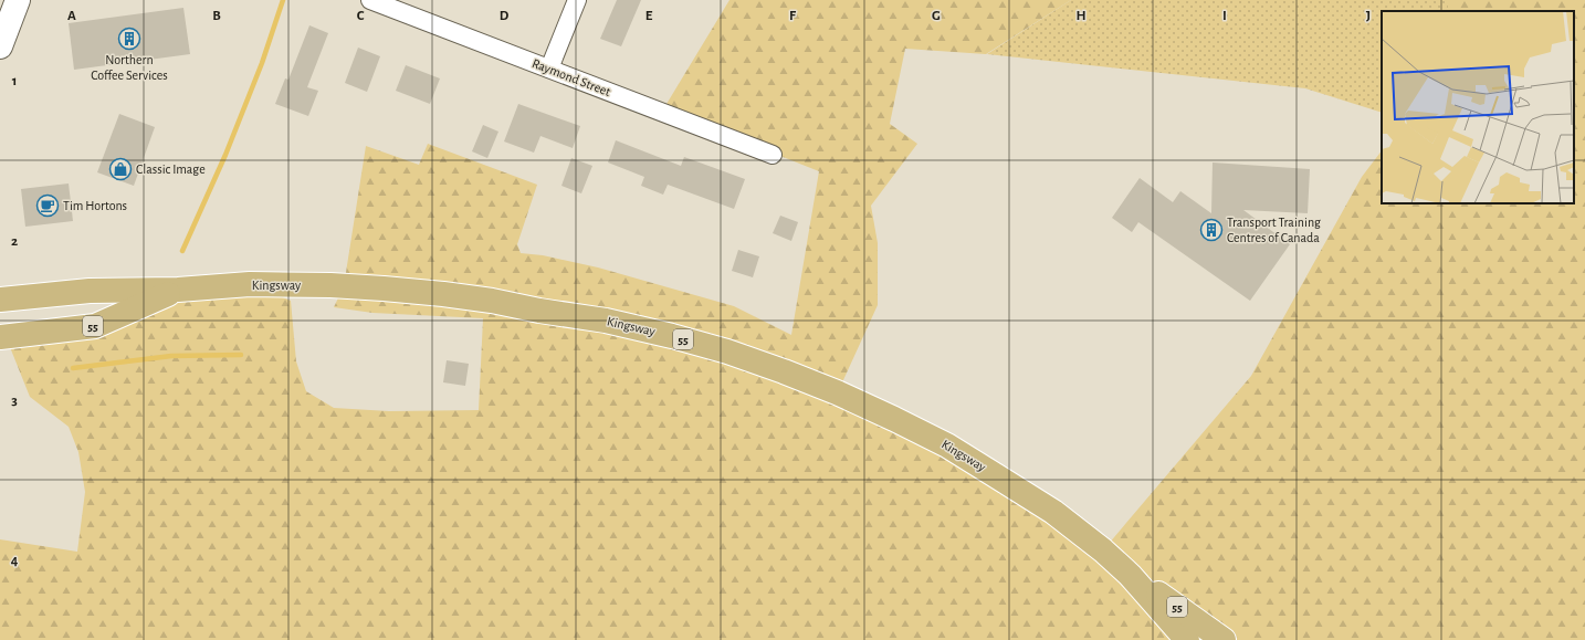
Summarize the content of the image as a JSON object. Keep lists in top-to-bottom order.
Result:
{
  "streets": {
    "main road": ["Kingsway", "55"],
    "street": ["Raymond Street"]
  },
  "places": {
    "building": ["Northern Coffee Services", "Transport Training Centres of Canada"],
    "shop": ["Classic Image"],
    "cafe": ["Tim Hortons"]
  },
  "grid": {
    "columns": [
      "A",
      "B",
      "C",
      "D",
      "E",
      "F",
      "G",
      "H",
      "I",
      "J"
    ],
    "rows": [
      "1",
      "2",
      "3",
      "4"
    ]
  }
}
